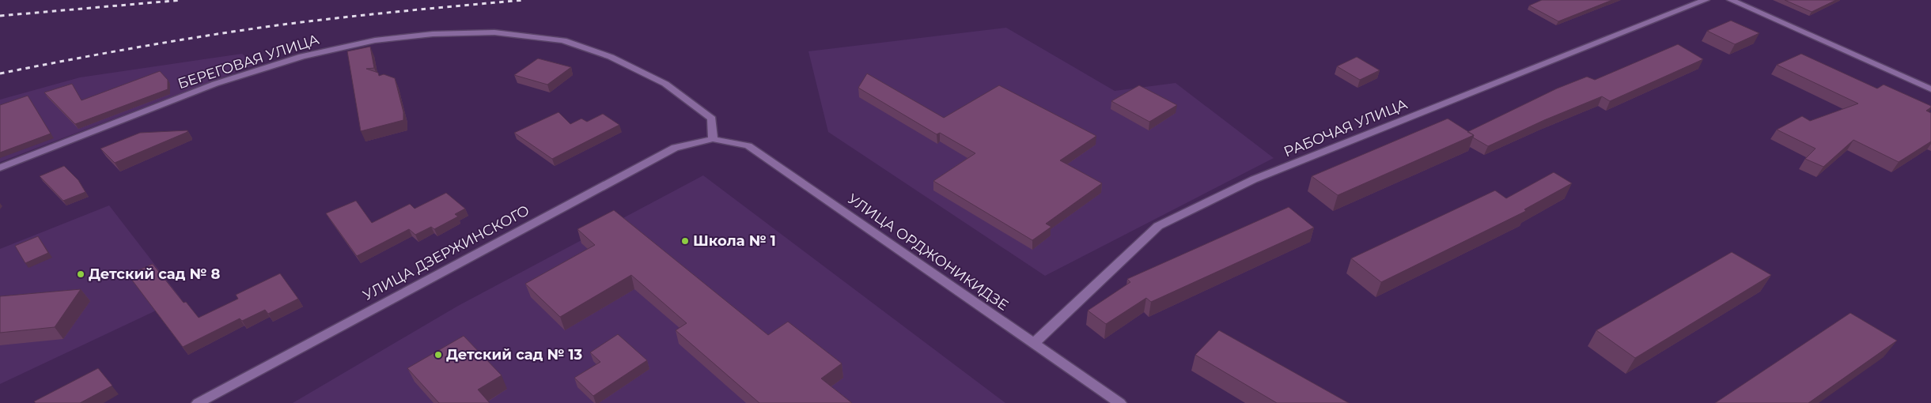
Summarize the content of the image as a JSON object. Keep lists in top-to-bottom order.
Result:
{
  "streets": {
    "street": [
      "БЕРЕГОВАЯ УЛИЦА",
      "РАБОЧАЯ УЛИЦА",
      "УЛИЦА ОРДЖОНИКИДЗЕ",
      "УЛИЦА ДЗЕРЖИНСКОГО"
    ]
  },
  "crossings": [
    ["БЕРЕГОВАЯ УЛИЦА", "УЛИЦА ОРДЖОНИКИДЗЕ"],
    ["БЕРЕГОВАЯ УЛИЦА", "УЛИЦА ДЗЕРЖИНСКОГО"],
    ["РАБОЧАЯ УЛИЦА", "УЛИЦА ОРДЖОНИКИДЗЕ"],
    ["УЛИЦА ОРДЖОНИКИДЗЕ", "УЛИЦА ДЗЕРЖИНСКОГО"]
  ],
  "places": ["Школа № 1", "Детский сад № 8", "Детский сад № 13"]
}
